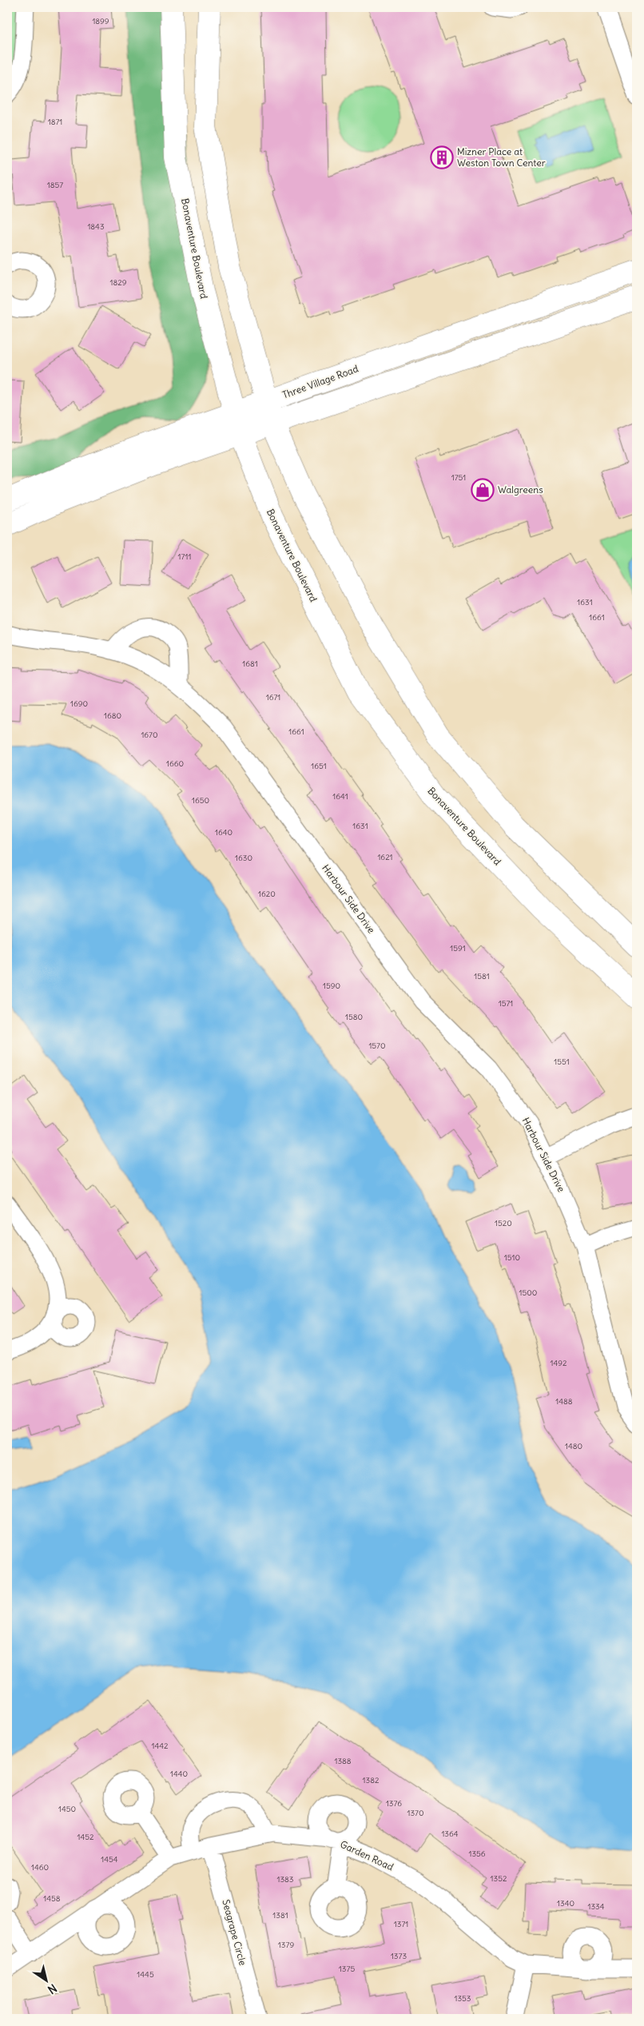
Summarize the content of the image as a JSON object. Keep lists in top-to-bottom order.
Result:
{
  "streets": {
    "main road": ["Bonaventure Boulevard", "Three Village Road"],
    "street": ["Harbour Side Drive", "Garden Road", "Seagrape Circle"]
  },
  "crossings": [
    ["Bonaventure Boulevard", "Three Village Road"],
    ["Garden Road", "Seagrape Circle"]
  ],
  "places": {
    "building": ["Mizner Place at Weston Town Center"],
    "shop": ["Walgreens"]
  },
  "house_numbers": [
    "1899",
    "1871",
    "1857",
    "1843",
    "1829",
    "1751",
    "1711",
    "1631",
    "1661",
    "1681",
    "1671",
    "1690",
    "1680",
    "1661",
    "1670",
    "1660",
    "1651",
    "1641",
    "1650",
    "1631",
    "1640",
    "1621",
    "1630",
    "1620",
    "1591",
    "1581",
    "1590",
    "1571",
    "1580",
    "1570",
    "1551",
    "1520",
    "1510",
    "1500",
    "1492",
    "1488",
    "1480",
    "1442",
    "1388",
    "1440",
    "1382",
    "1376",
    "1450",
    "1370",
    "1364",
    "1452",
    "1356",
    "1454",
    "1460",
    "1352",
    "1383",
    "1458",
    "1340",
    "1334",
    "1381",
    "1371",
    "1379",
    "1373",
    "1375",
    "1445",
    "1353"
  ],
  "north": "bottom right"
}
